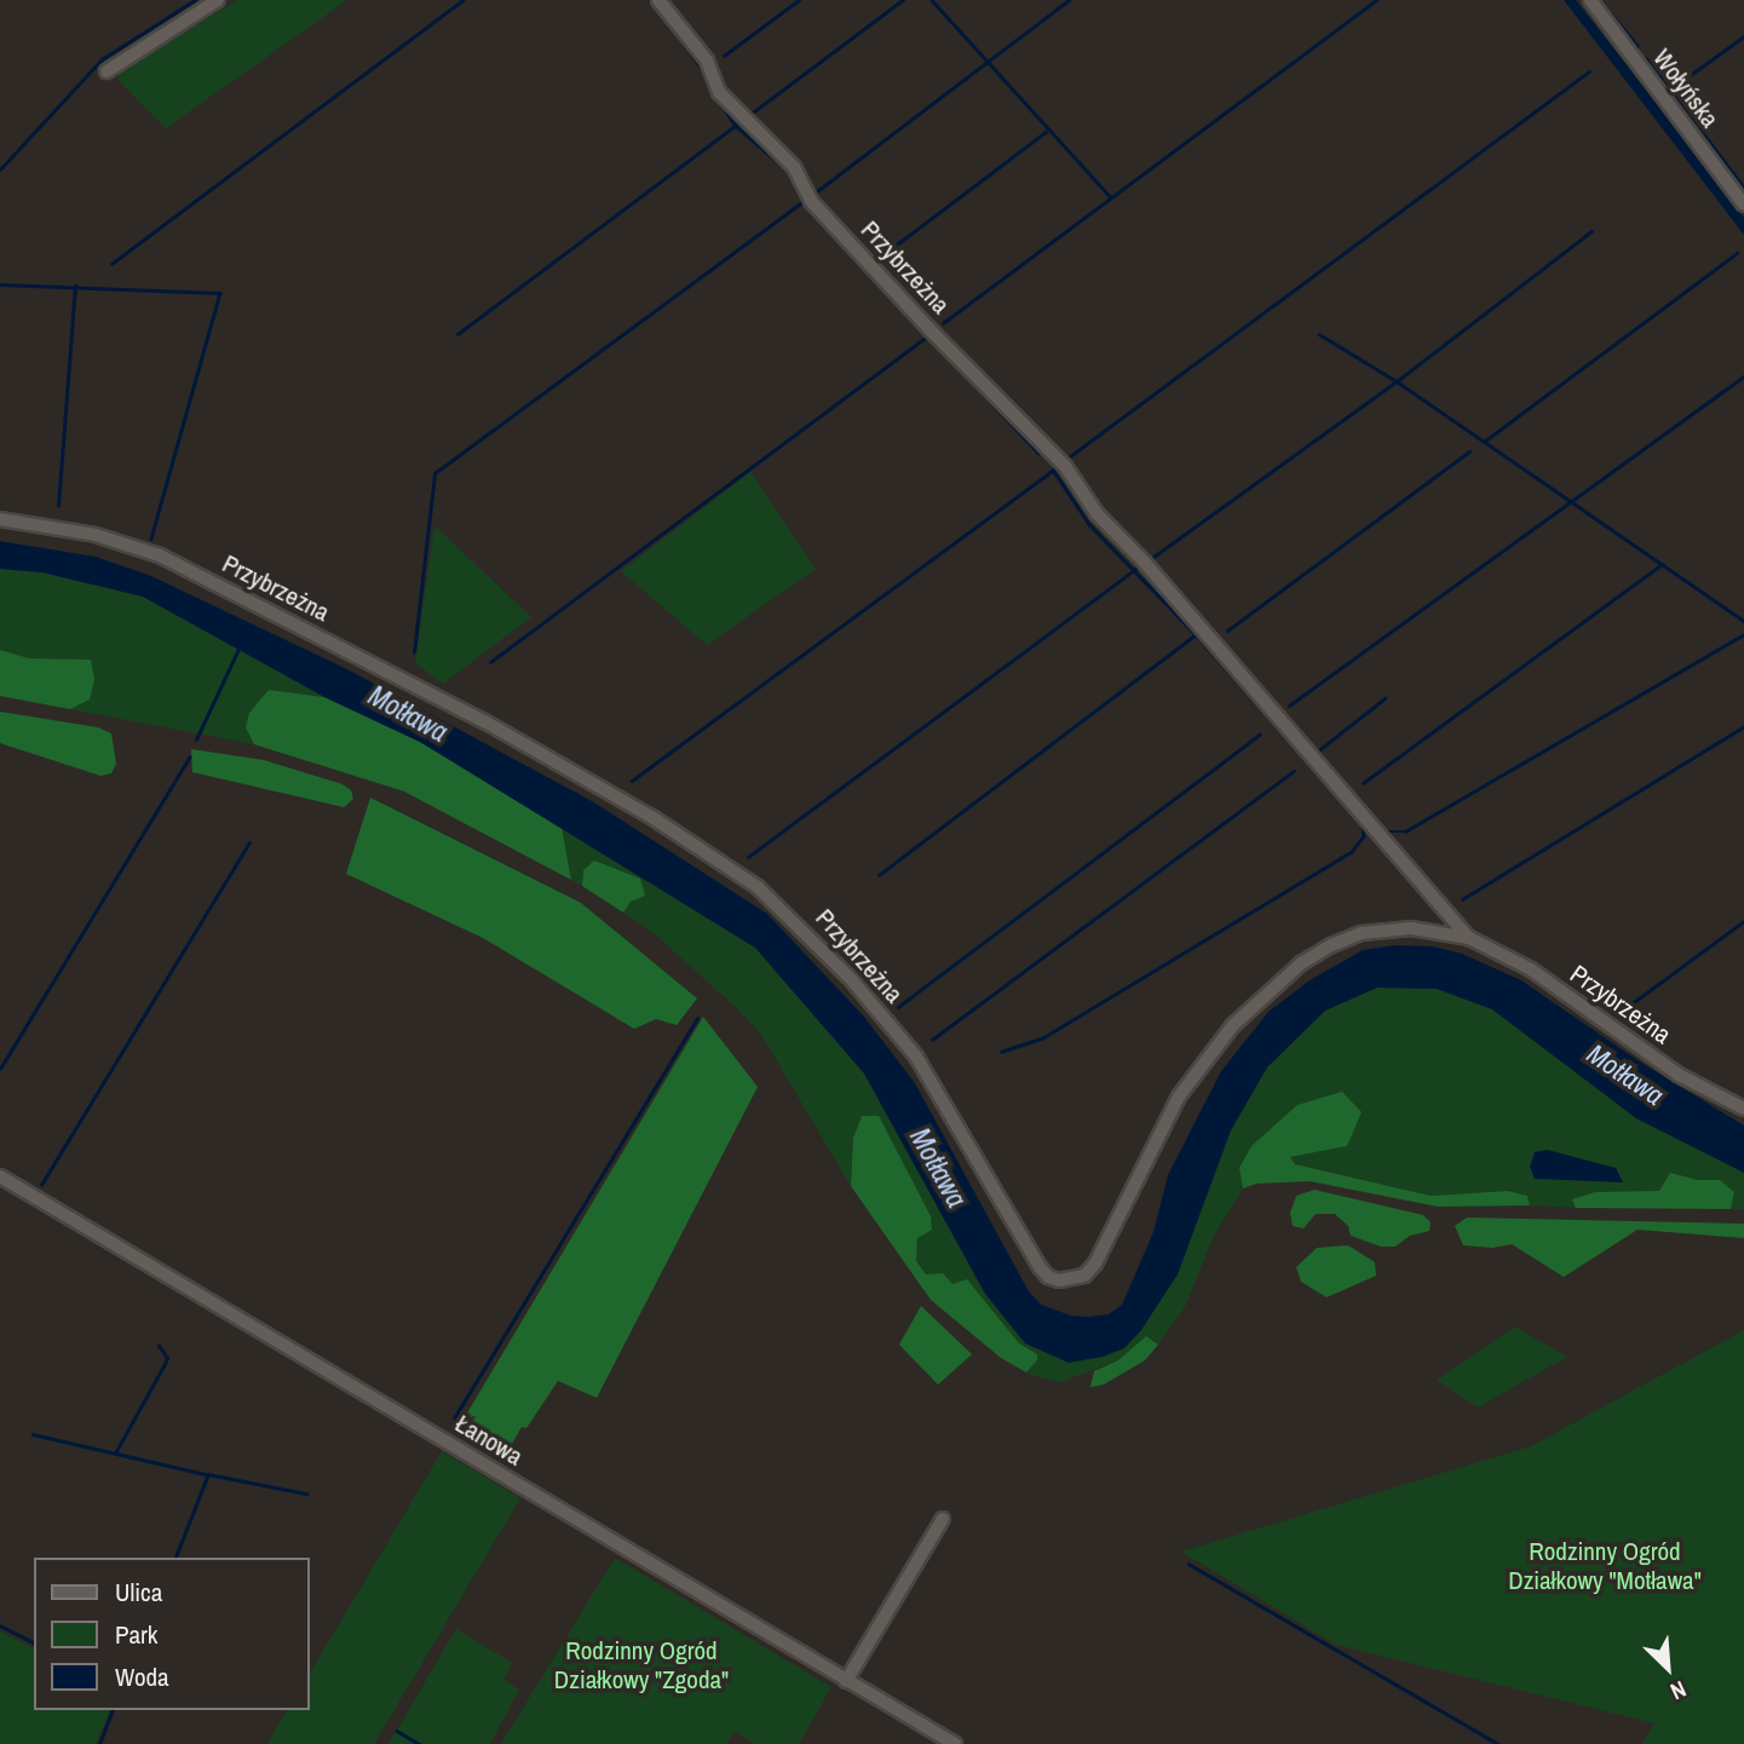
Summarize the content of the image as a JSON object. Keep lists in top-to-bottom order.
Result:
{
  "streets": {
    "street": ["Wołyńska", "Przybrzeżna", "Łanowa"]
  },
  "water": ["Motława"],
  "parks": ["Rodzinny Ogród Działkowy \"Motława\"", "Rodzinny Ogród Działkowy \"Zgoda\""],
  "legend": ["Ulica", "Park", "Woda"],
  "north": "bottom right"
}
